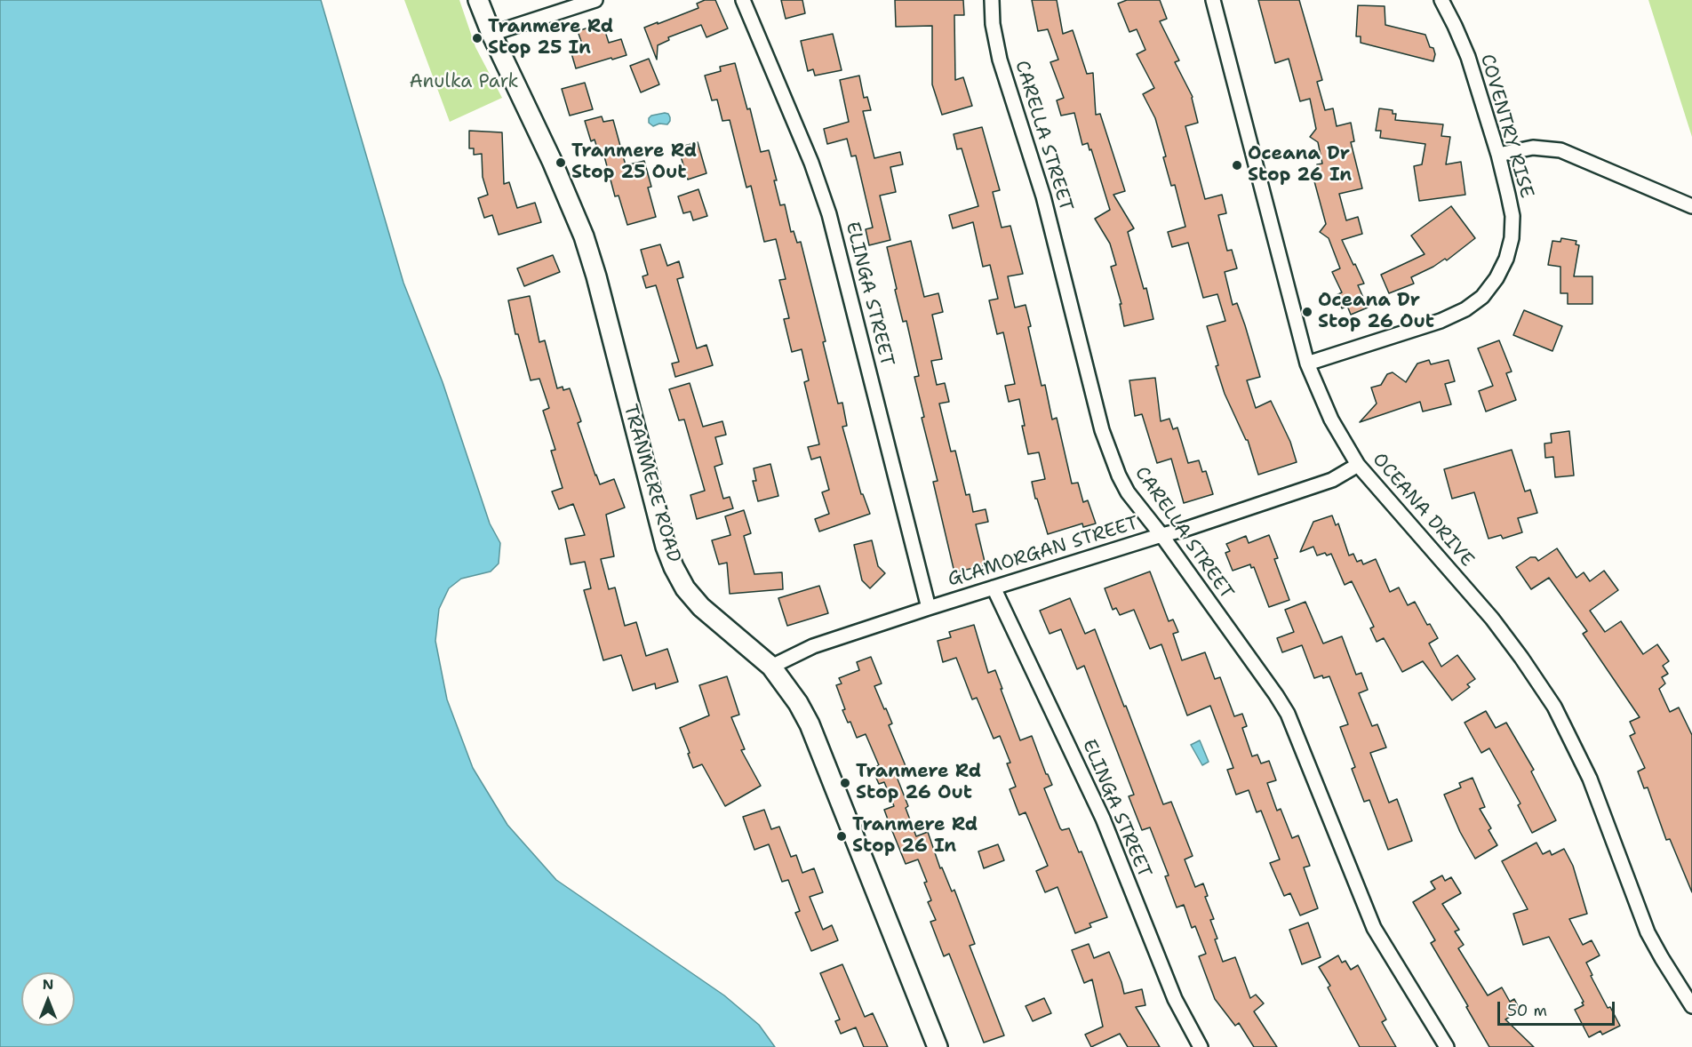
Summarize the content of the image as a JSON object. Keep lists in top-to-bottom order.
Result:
{
  "streets": {
    "street": [
      "COVENTRY RISE",
      "CARELLA STREET",
      "ELINGA STREET",
      "TRANMERE ROAD",
      "OCEANA DRIVE",
      "GLAMORGAN STREET"
    ]
  },
  "crossings": [
    ["COVENTRY RISE", "OCEANA DRIVE"],
    ["CARELLA STREET", "GLAMORGAN STREET"],
    ["ELINGA STREET", "GLAMORGAN STREET"],
    ["TRANMERE ROAD", "GLAMORGAN STREET"],
    ["OCEANA DRIVE", "GLAMORGAN STREET"]
  ],
  "parks": ["Anulka Park"],
  "places": [
    "Tranmere Rd Stop 25 In",
    "Tranmere Rd Stop 25 Out",
    "Oceana Dr Stop 26 In",
    "Oceana Dr Stop 26 Out",
    "Tranmere Rd Stop 26 Out",
    "Tranmere Rd Stop 26 In"
  ],
  "scale_bar": "50 m",
  "north": "top"
}
